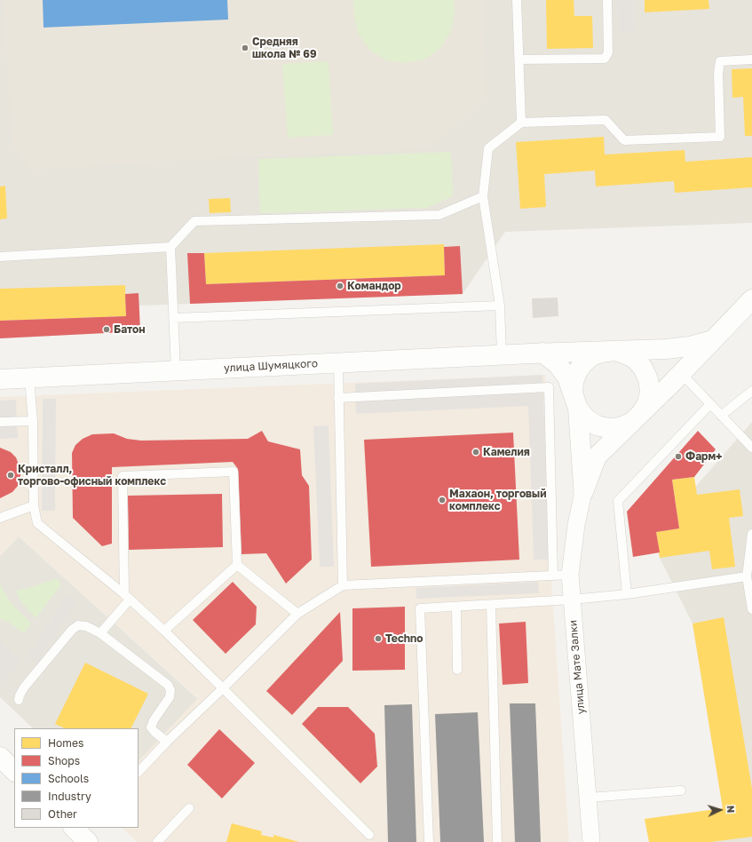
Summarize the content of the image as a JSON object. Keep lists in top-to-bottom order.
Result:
{
  "streets": {
    "street": ["улица Шумяцкого", "улица Мате Залки"]
  },
  "places": [
    "Средняя школа № 69",
    "Командор",
    "Батон",
    "Камелия",
    "Фарм+",
    "Кристалл, торгово-офисный комплекс",
    "Махаон, торговый комплекс",
    "Techno"
  ],
  "legend": [
    "Homes",
    "Shops",
    "Schools",
    "Industry",
    "Other"
  ],
  "north": "right"
}
